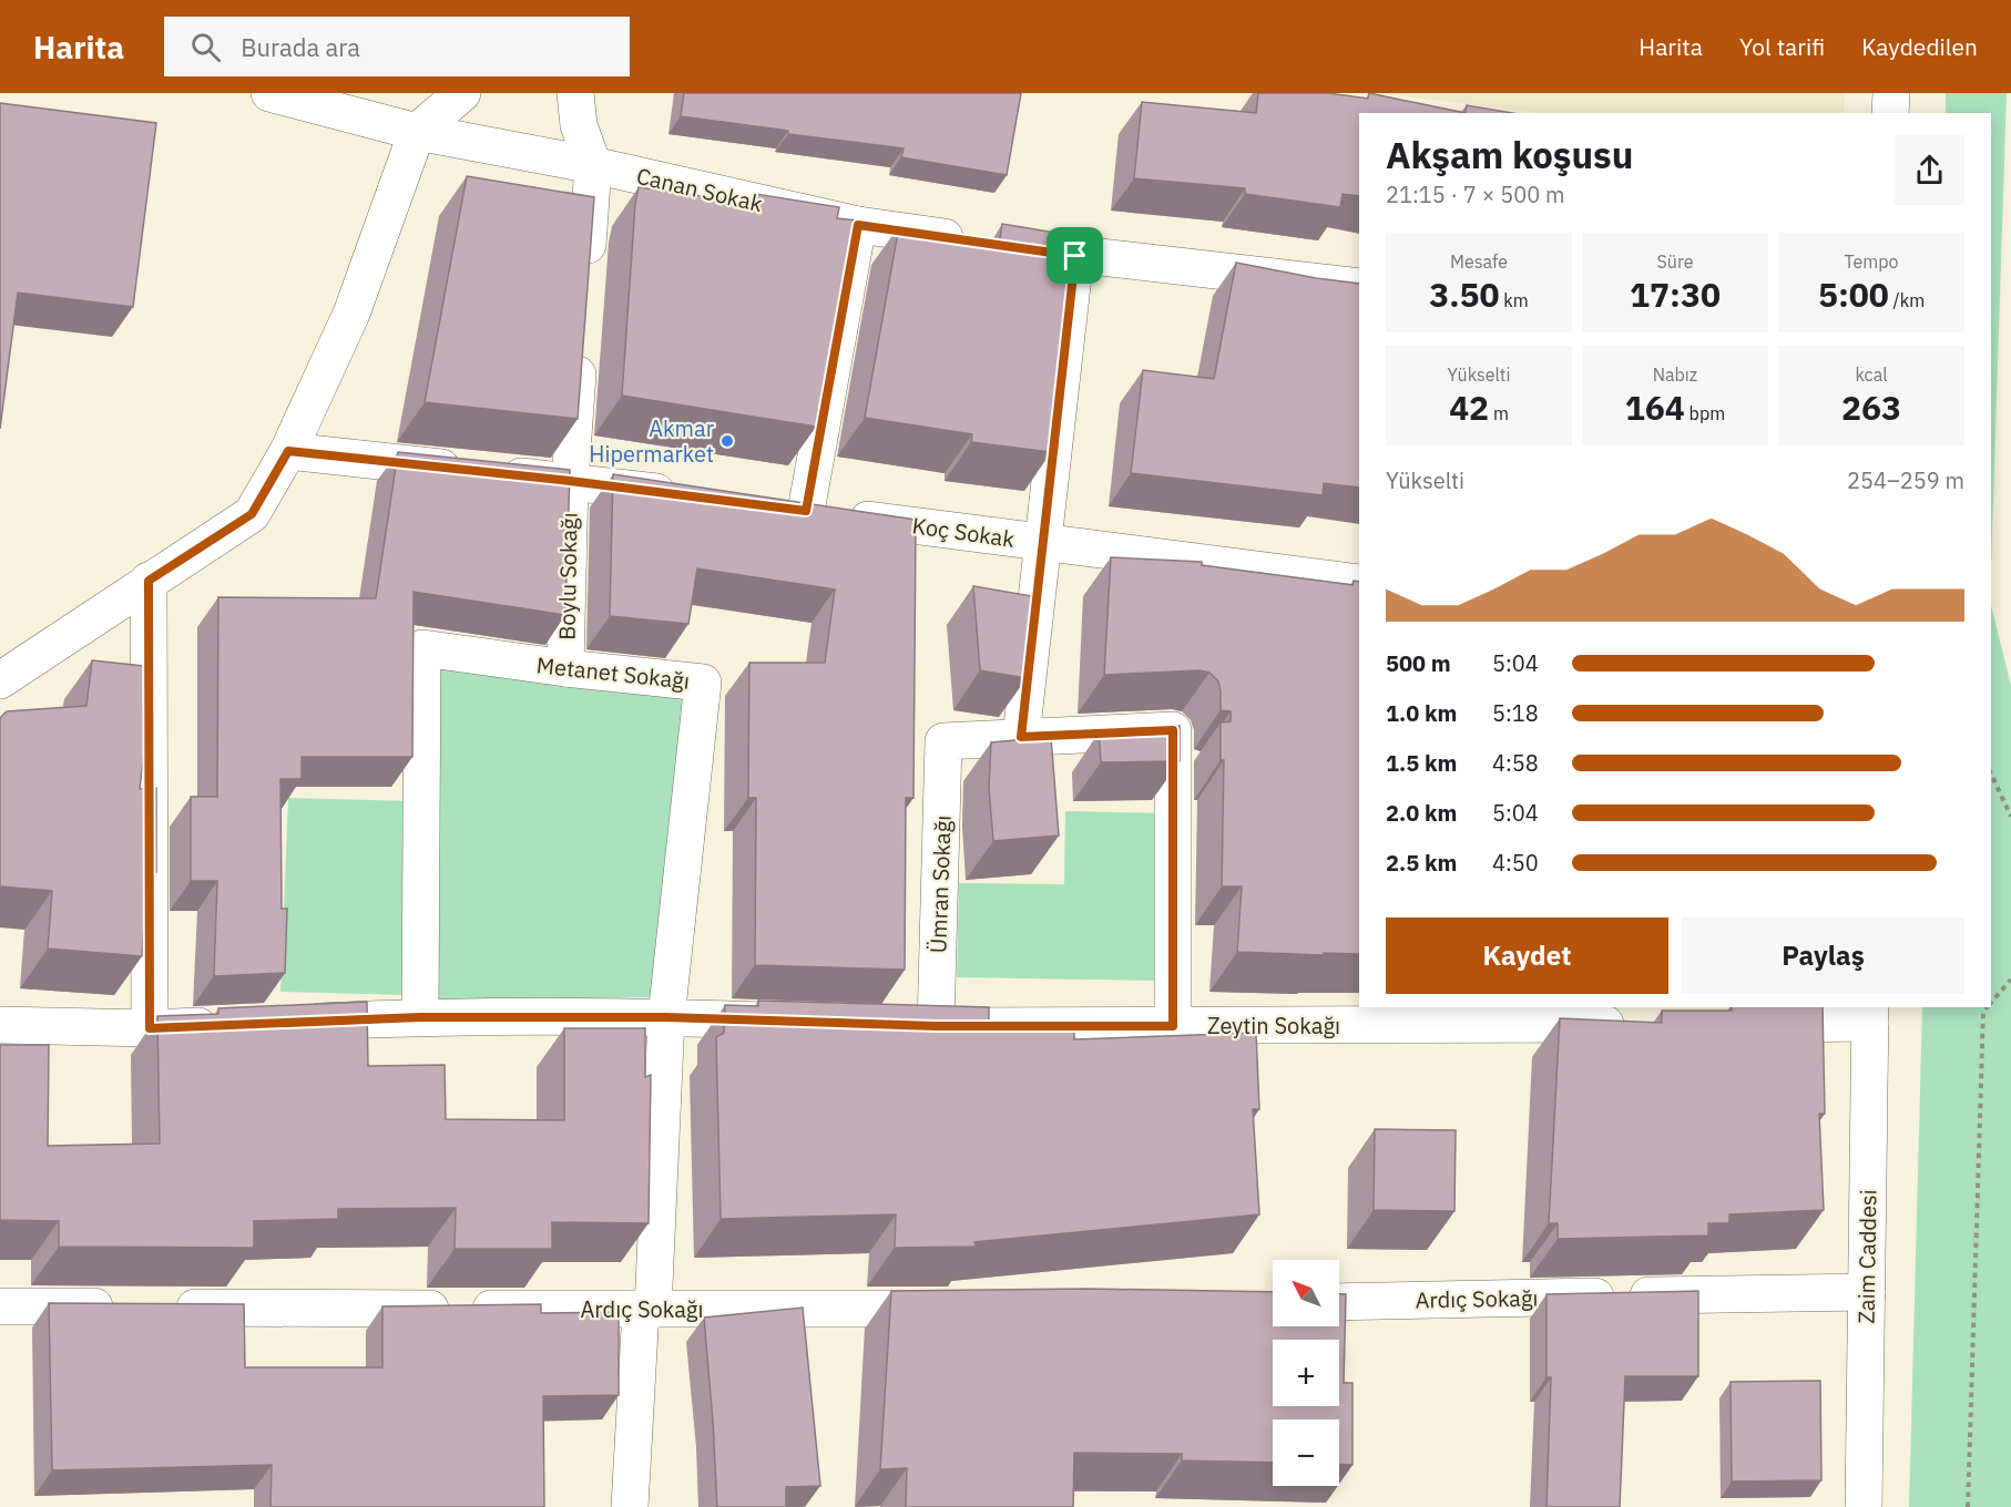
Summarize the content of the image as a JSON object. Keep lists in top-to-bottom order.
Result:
{
  "streets": {
    "street": [
      "Canan Sokak",
      "Koç Sokak",
      "Boylu Sokağı",
      "Metanet Sokağı",
      "Ümran Sokağı",
      "Zeytin Sokağı",
      "Zaim Caddesi",
      "Ardıç Sokağı"
    ]
  },
  "crossings": [
    ["Canan Sokak", "Koç Sokak"],
    ["Boylu Sokağı", "Metanet Sokağı"],
    ["Metanet Sokağı", "Ardıç Sokağı"],
    ["Ümran Sokağı", "Zeytin Sokağı"],
    ["Zaim Caddesi", "Ardıç Sokağı"]
  ],
  "places": ["Akmar Hipermarket"],
  "north": "top left",
  "page": {
    "header": "Harita",
    "search": "Burada ara",
    "nav": ["Harita", "Yol tarifi", "Kaydedilen"],
    "heading": ["Akşam koşusu", "21:15 · 7 × 500 m"],
    "stats": [
      ["Mesafe", "3.50 km"],
      ["Süre", "17:30"],
      ["Tempo", "5:00 /km"],
      ["Yükselti", "42 m"],
      ["Nabız", "164 bpm"],
      ["kcal", "263"]
    ],
    "chart": ["Yükselti", "254–259 m"],
    "list": [
      {
        "name": "500 m",
        "note": "5:04"
      },
      {
        "name": "1.0 km",
        "note": "5:18"
      },
      {
        "name": "1.5 km",
        "note": "4:58"
      },
      {
        "name": "2.0 km",
        "note": "5:04"
      },
      {
        "name": "2.5 km",
        "note": "4:50"
      }
    ],
    "buttons": ["Kaydet", "Paylaş"],
    "map_buttons": ["+", "−"]
  }
}
